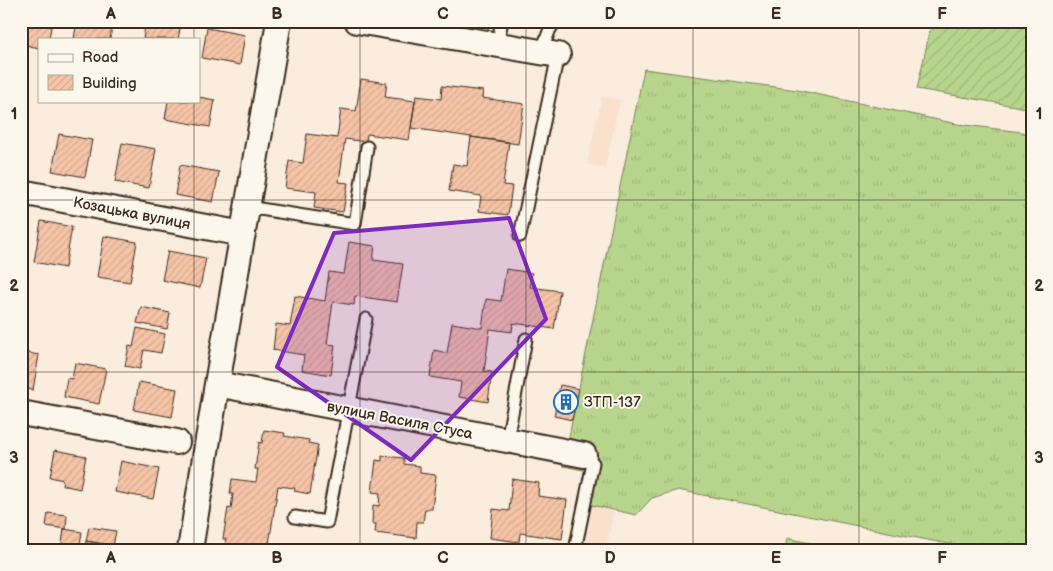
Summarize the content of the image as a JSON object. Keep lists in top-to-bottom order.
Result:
{
  "streets": {
    "street": ["Козацька вулиця", "вулиця Василя Стуса"]
  },
  "places": {
    "building": ["ЗТП-137"]
  },
  "legend": ["Road", "Building"],
  "grid": {
    "columns": [
      "A",
      "B",
      "C",
      "D",
      "E",
      "F"
    ],
    "rows": ["1", "2", "3"]
  }
}
